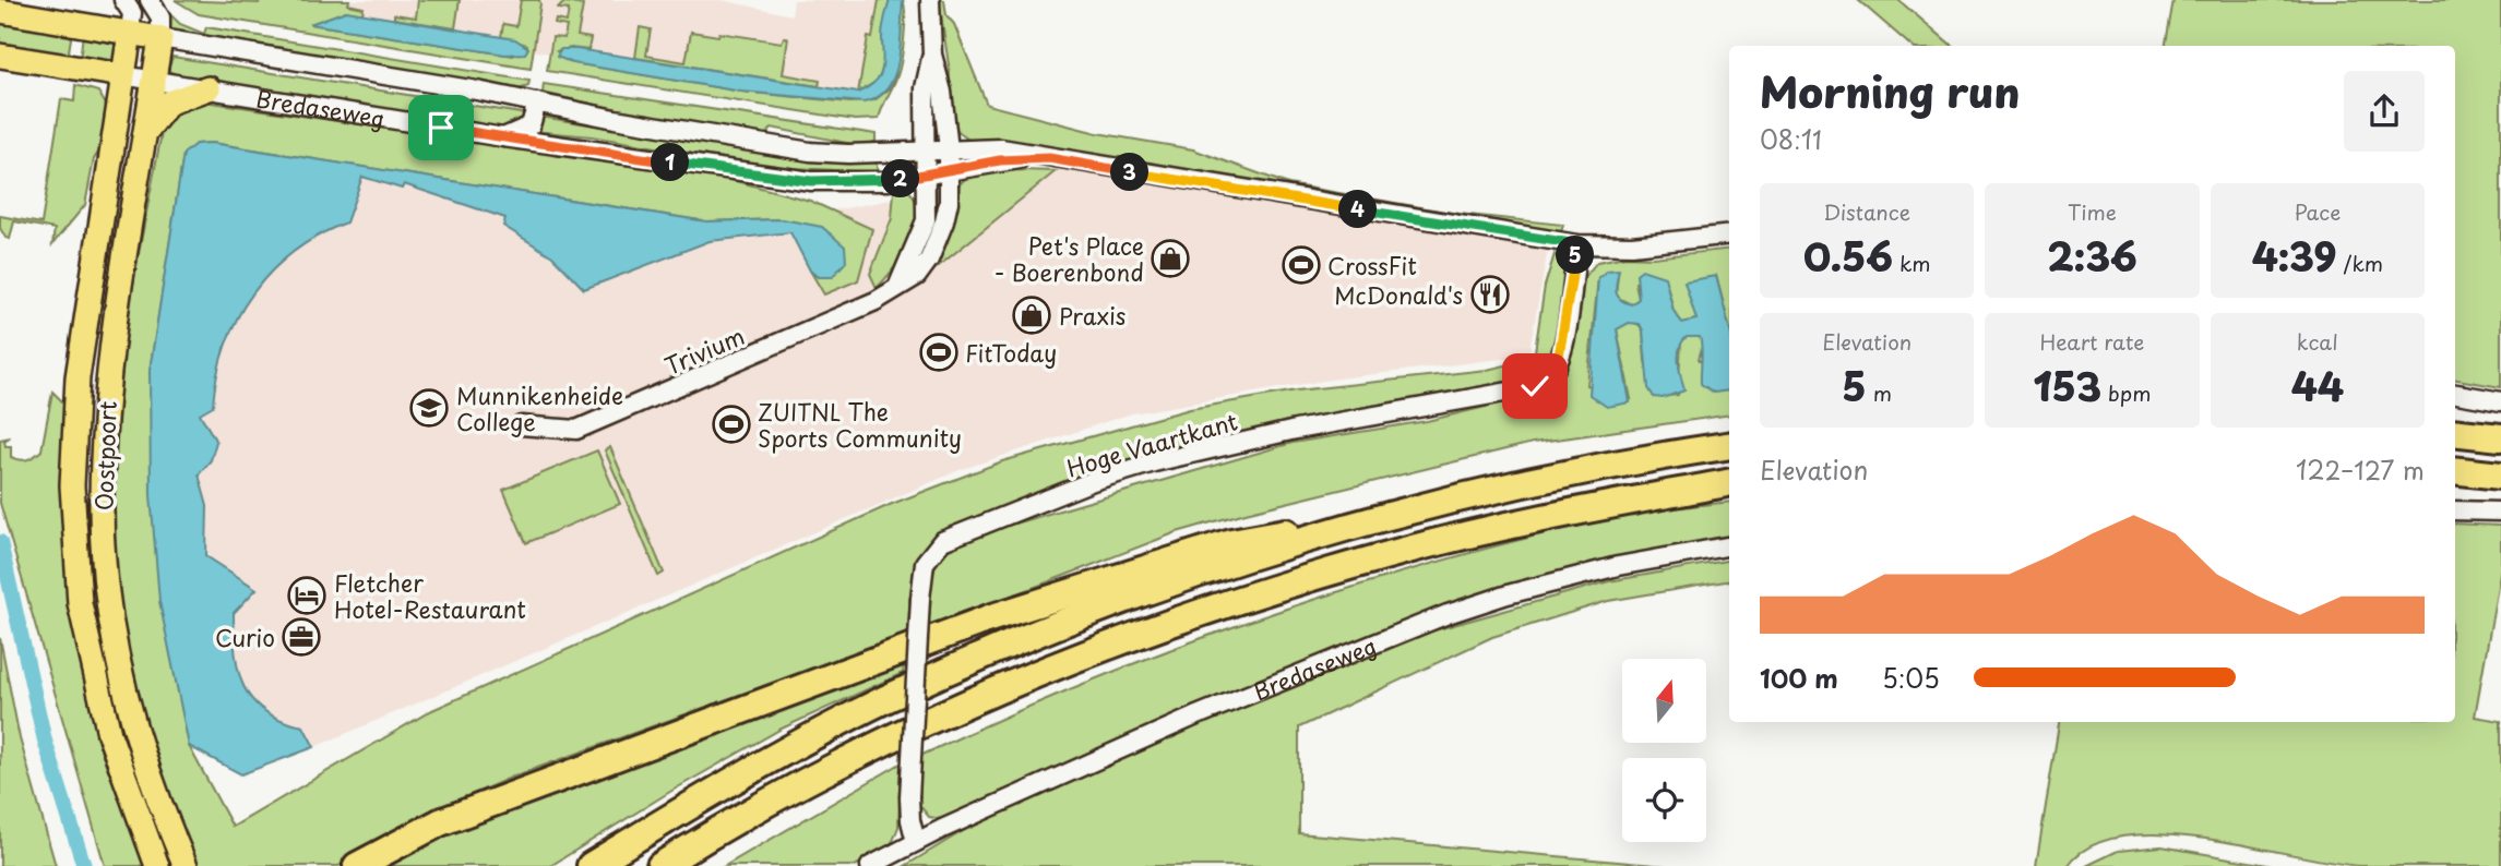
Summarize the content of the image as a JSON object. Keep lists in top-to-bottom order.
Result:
{
  "streets": {
    "main road": ["Bredaseweg", "Oostpoort"],
    "street": ["Trivium", "Hoge Vaartkant"]
  },
  "crossings": [
    ["Bredaseweg", "Trivium"],
    ["Bredaseweg", "Hoge Vaartkant"],
    ["Bredaseweg", "Oostpoort"]
  ],
  "places": {
    "shop": ["Pet's Place - Boerenbond", "Praxis"],
    "sports": ["CrossFit", "FitToday", "ZUITNL The Sports Community"],
    "restaurant": ["McDonald's"],
    "school or university": ["Munnikenheide College"],
    "hotel": ["Fletcher Hotel-Restaurant"],
    "office": ["Curio"]
  },
  "north": "top",
  "page": {
    "heading": ["Morning run", "08:11"],
    "pins": [
      "1",
      "3",
      "2",
      "4",
      "5"
    ],
    "stats": [
      ["Distance", "0.56 km"],
      ["Time", "2:36"],
      ["Pace", "4:39 /km"],
      ["Elevation", "5 m"],
      ["Heart rate", "153 bpm"],
      ["kcal", "44"]
    ],
    "chart": ["Elevation", "122–127 m"],
    "list": [
      {
        "name": "100 m",
        "note": "5:05"
      }
    ]
  }
}
